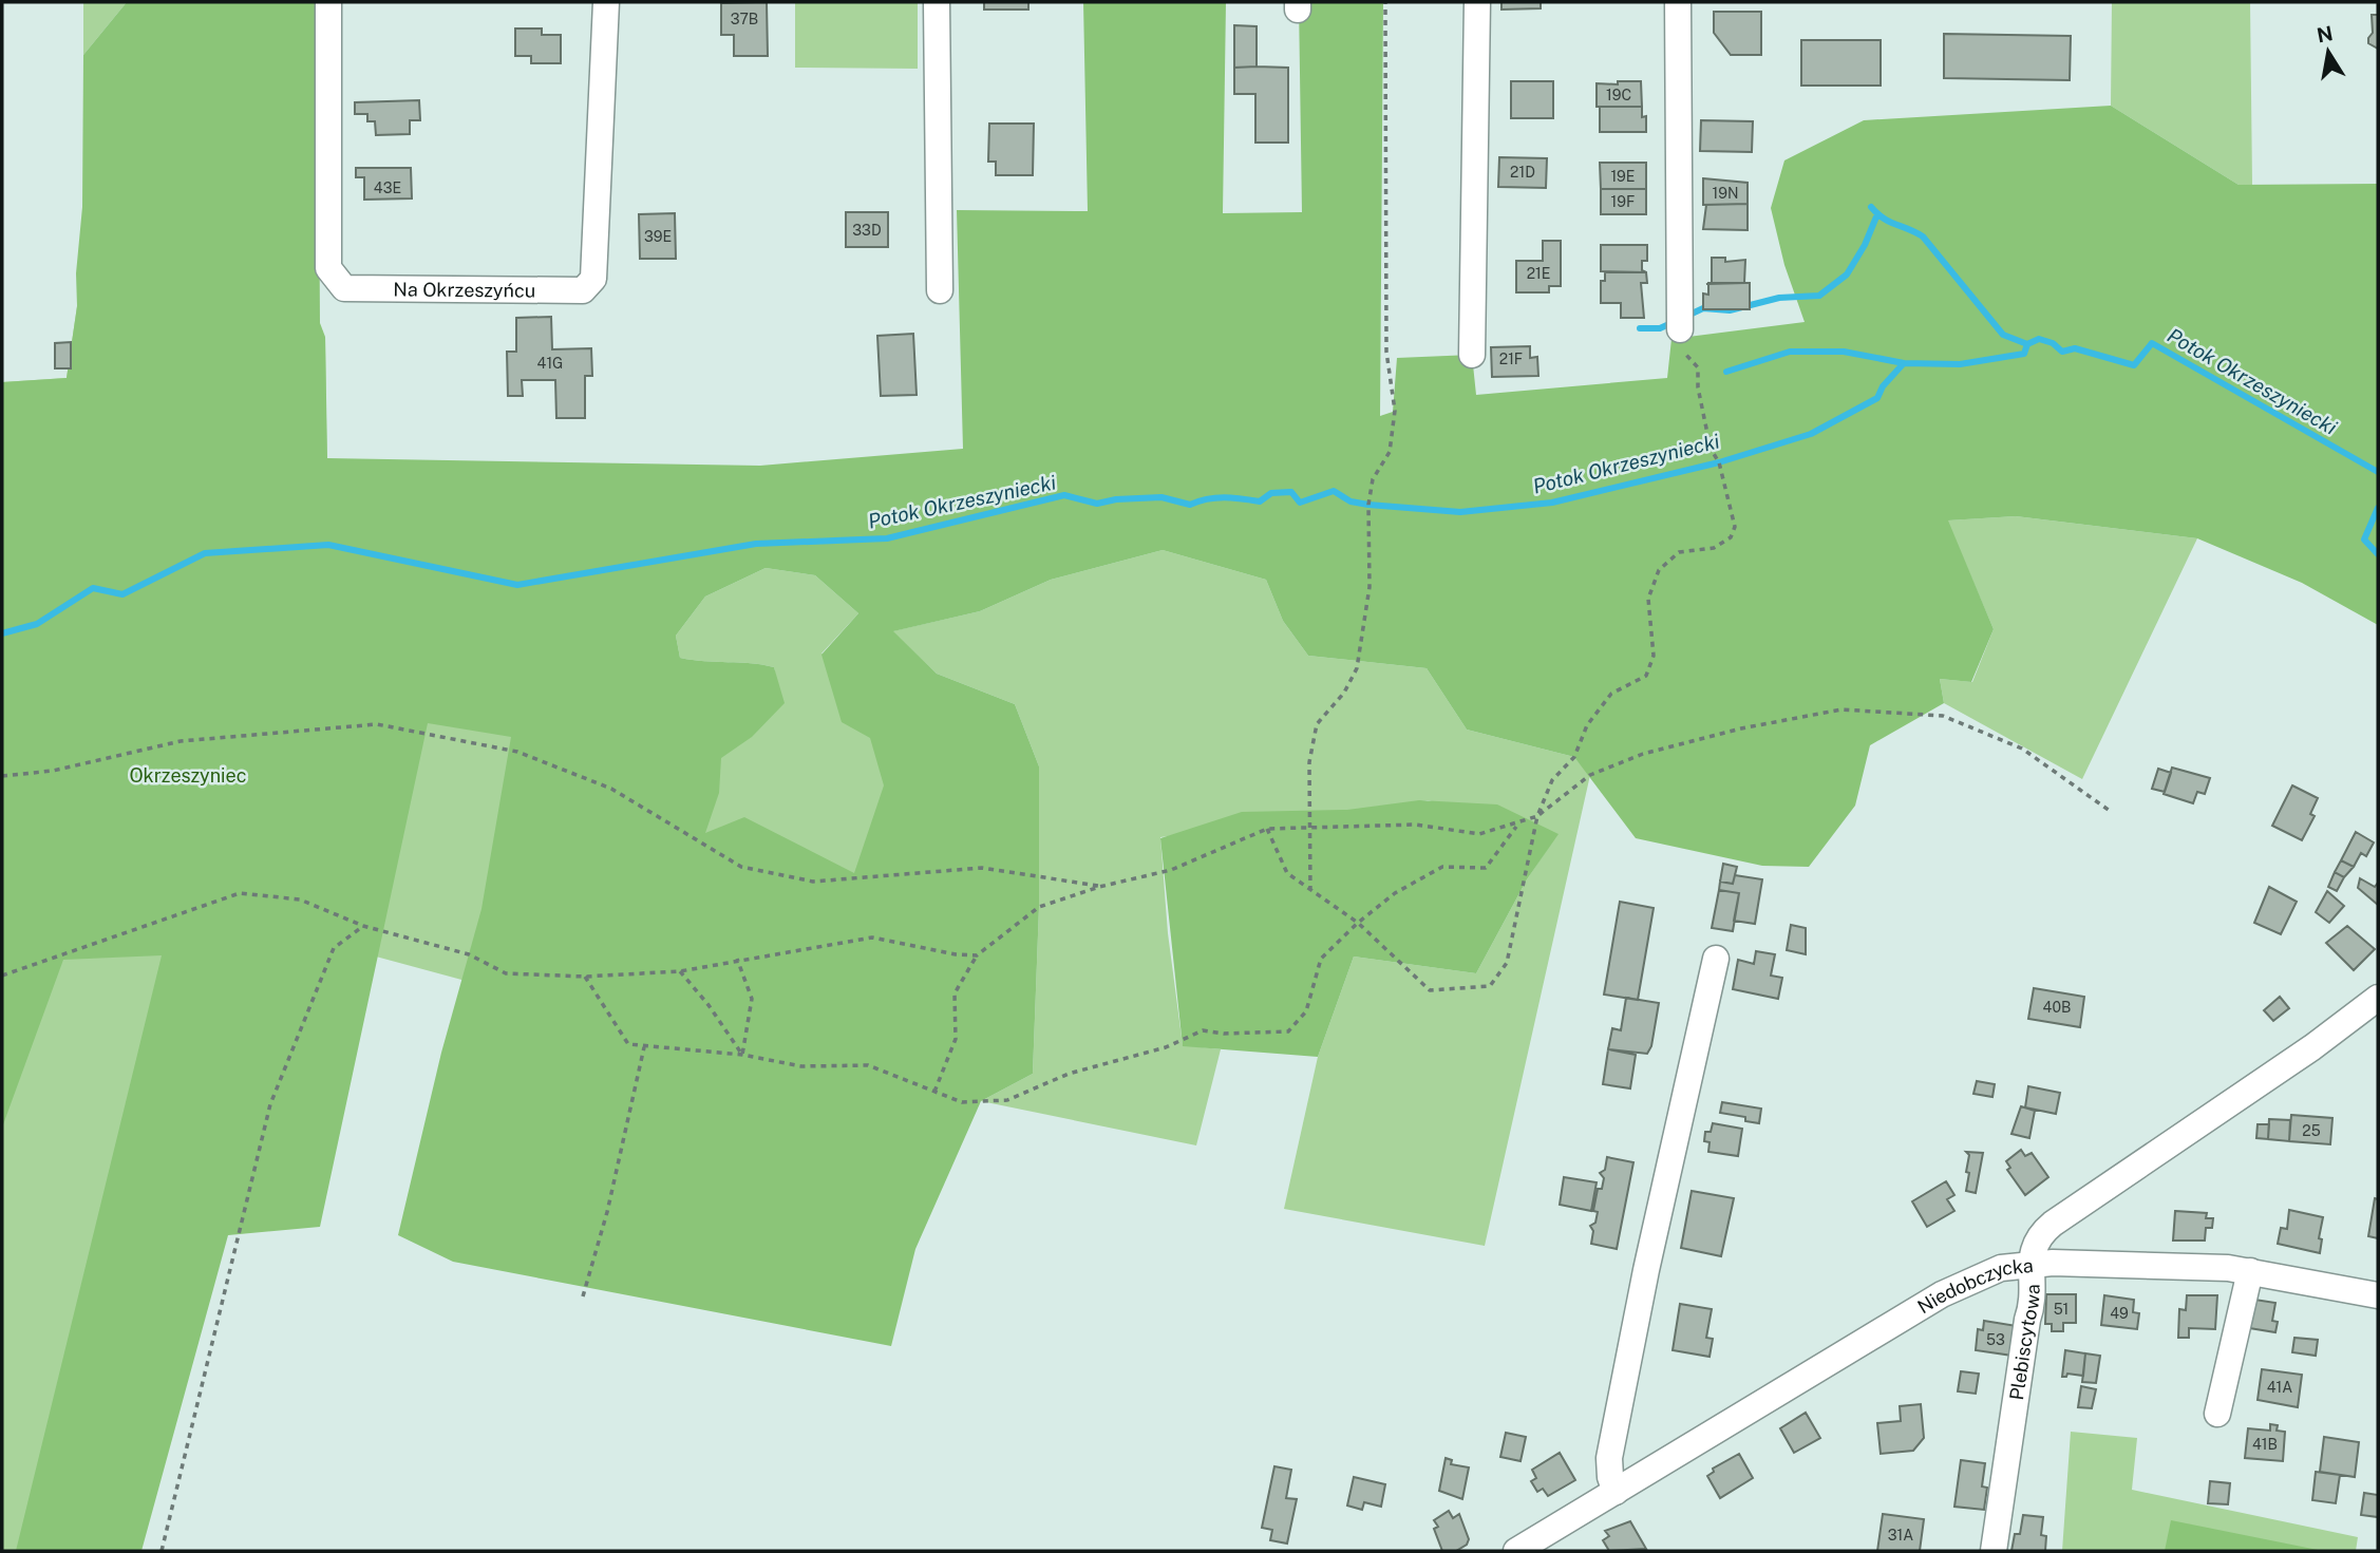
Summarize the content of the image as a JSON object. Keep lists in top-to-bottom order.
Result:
{
  "streets": {
    "street": ["Na Okrzeszyńcu", "Niedobczycka", "Plebiscytowa"]
  },
  "crossings": [
    ["Niedobczycka", "Plebiscytowa"]
  ],
  "water": ["Potok Okrzeszyniecki"],
  "parks": ["Okrzeszyniec"],
  "house_numbers": [
    "37B",
    "19C",
    "21D",
    "19E",
    "43E",
    "19N",
    "19F",
    "33D",
    "39E",
    "21E",
    "21F",
    "41G",
    "40B",
    "25",
    "51",
    "49",
    "53",
    "41A",
    "41B",
    "31A"
  ],
  "north": "top"
}
